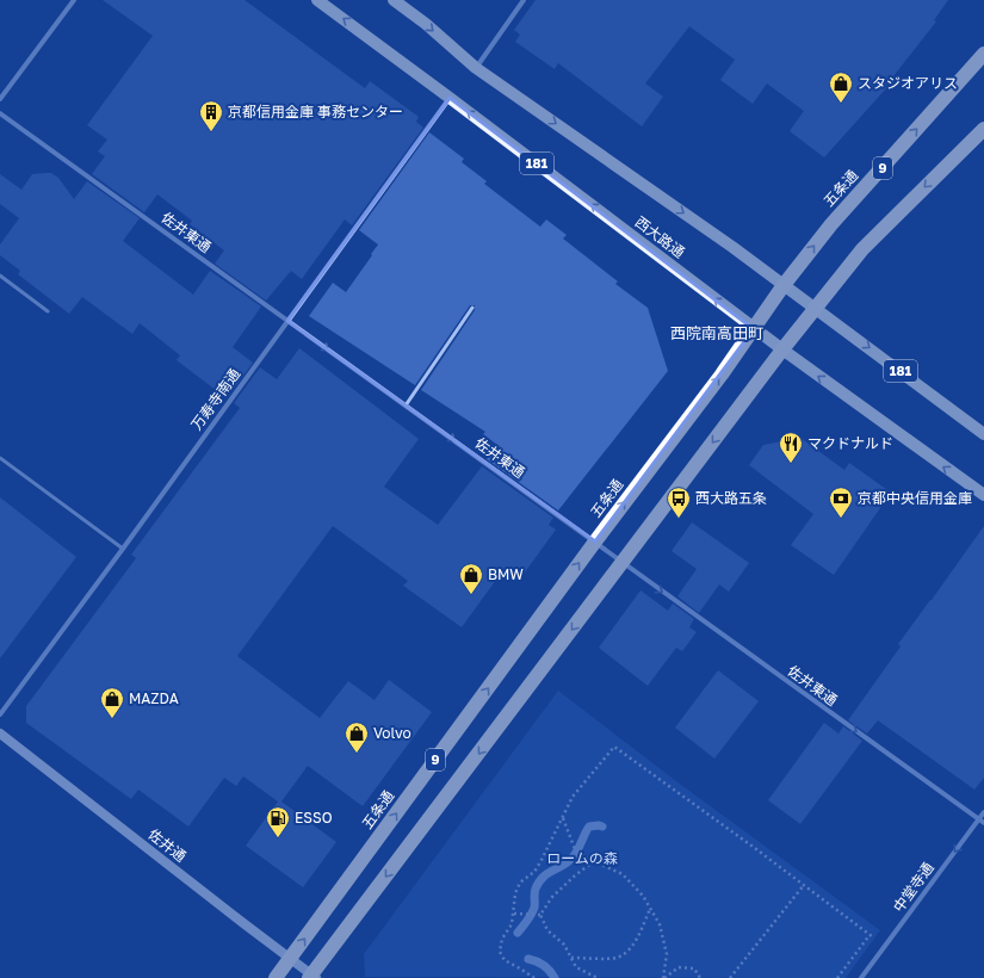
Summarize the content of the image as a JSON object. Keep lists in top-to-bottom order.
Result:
{
  "streets": {
    "highway": ["9", "五条通"],
    "main road": ["181", "西大路通"],
    "street": [
      "佐井東通",
      "万寿寺南通",
      "佐井通",
      "中堂寺通"
    ]
  },
  "crossings": [
    ["181", "9"],
    ["181", "五条通"],
    ["9", "佐井東通"],
    ["9", "西大路通"],
    ["9", "佐井通"],
    ["五条通", "佐井東通"],
    ["五条通", "西大路通"],
    ["五条通", "佐井通"],
    ["佐井東通", "万寿寺南通"],
    ["佐井東通", "中堂寺通"],
    ["西大路通", "万寿寺南通"]
  ],
  "one_way": ["佐井東通", "中堂寺通"],
  "districts": ["西院南高田町"],
  "parks": ["ロームの森"],
  "places": {
    "shop": [
      "スタジオアリス",
      "BMW",
      "MAZDA",
      "Volvo"
    ],
    "building": ["京都信用金庫 事務センター"],
    "restaurant": ["マクドナルド"],
    "bus stop": ["西大路五条"],
    "bank": ["京都中央信用金庫"],
    "fuel station": ["ESSO"]
  }
}
